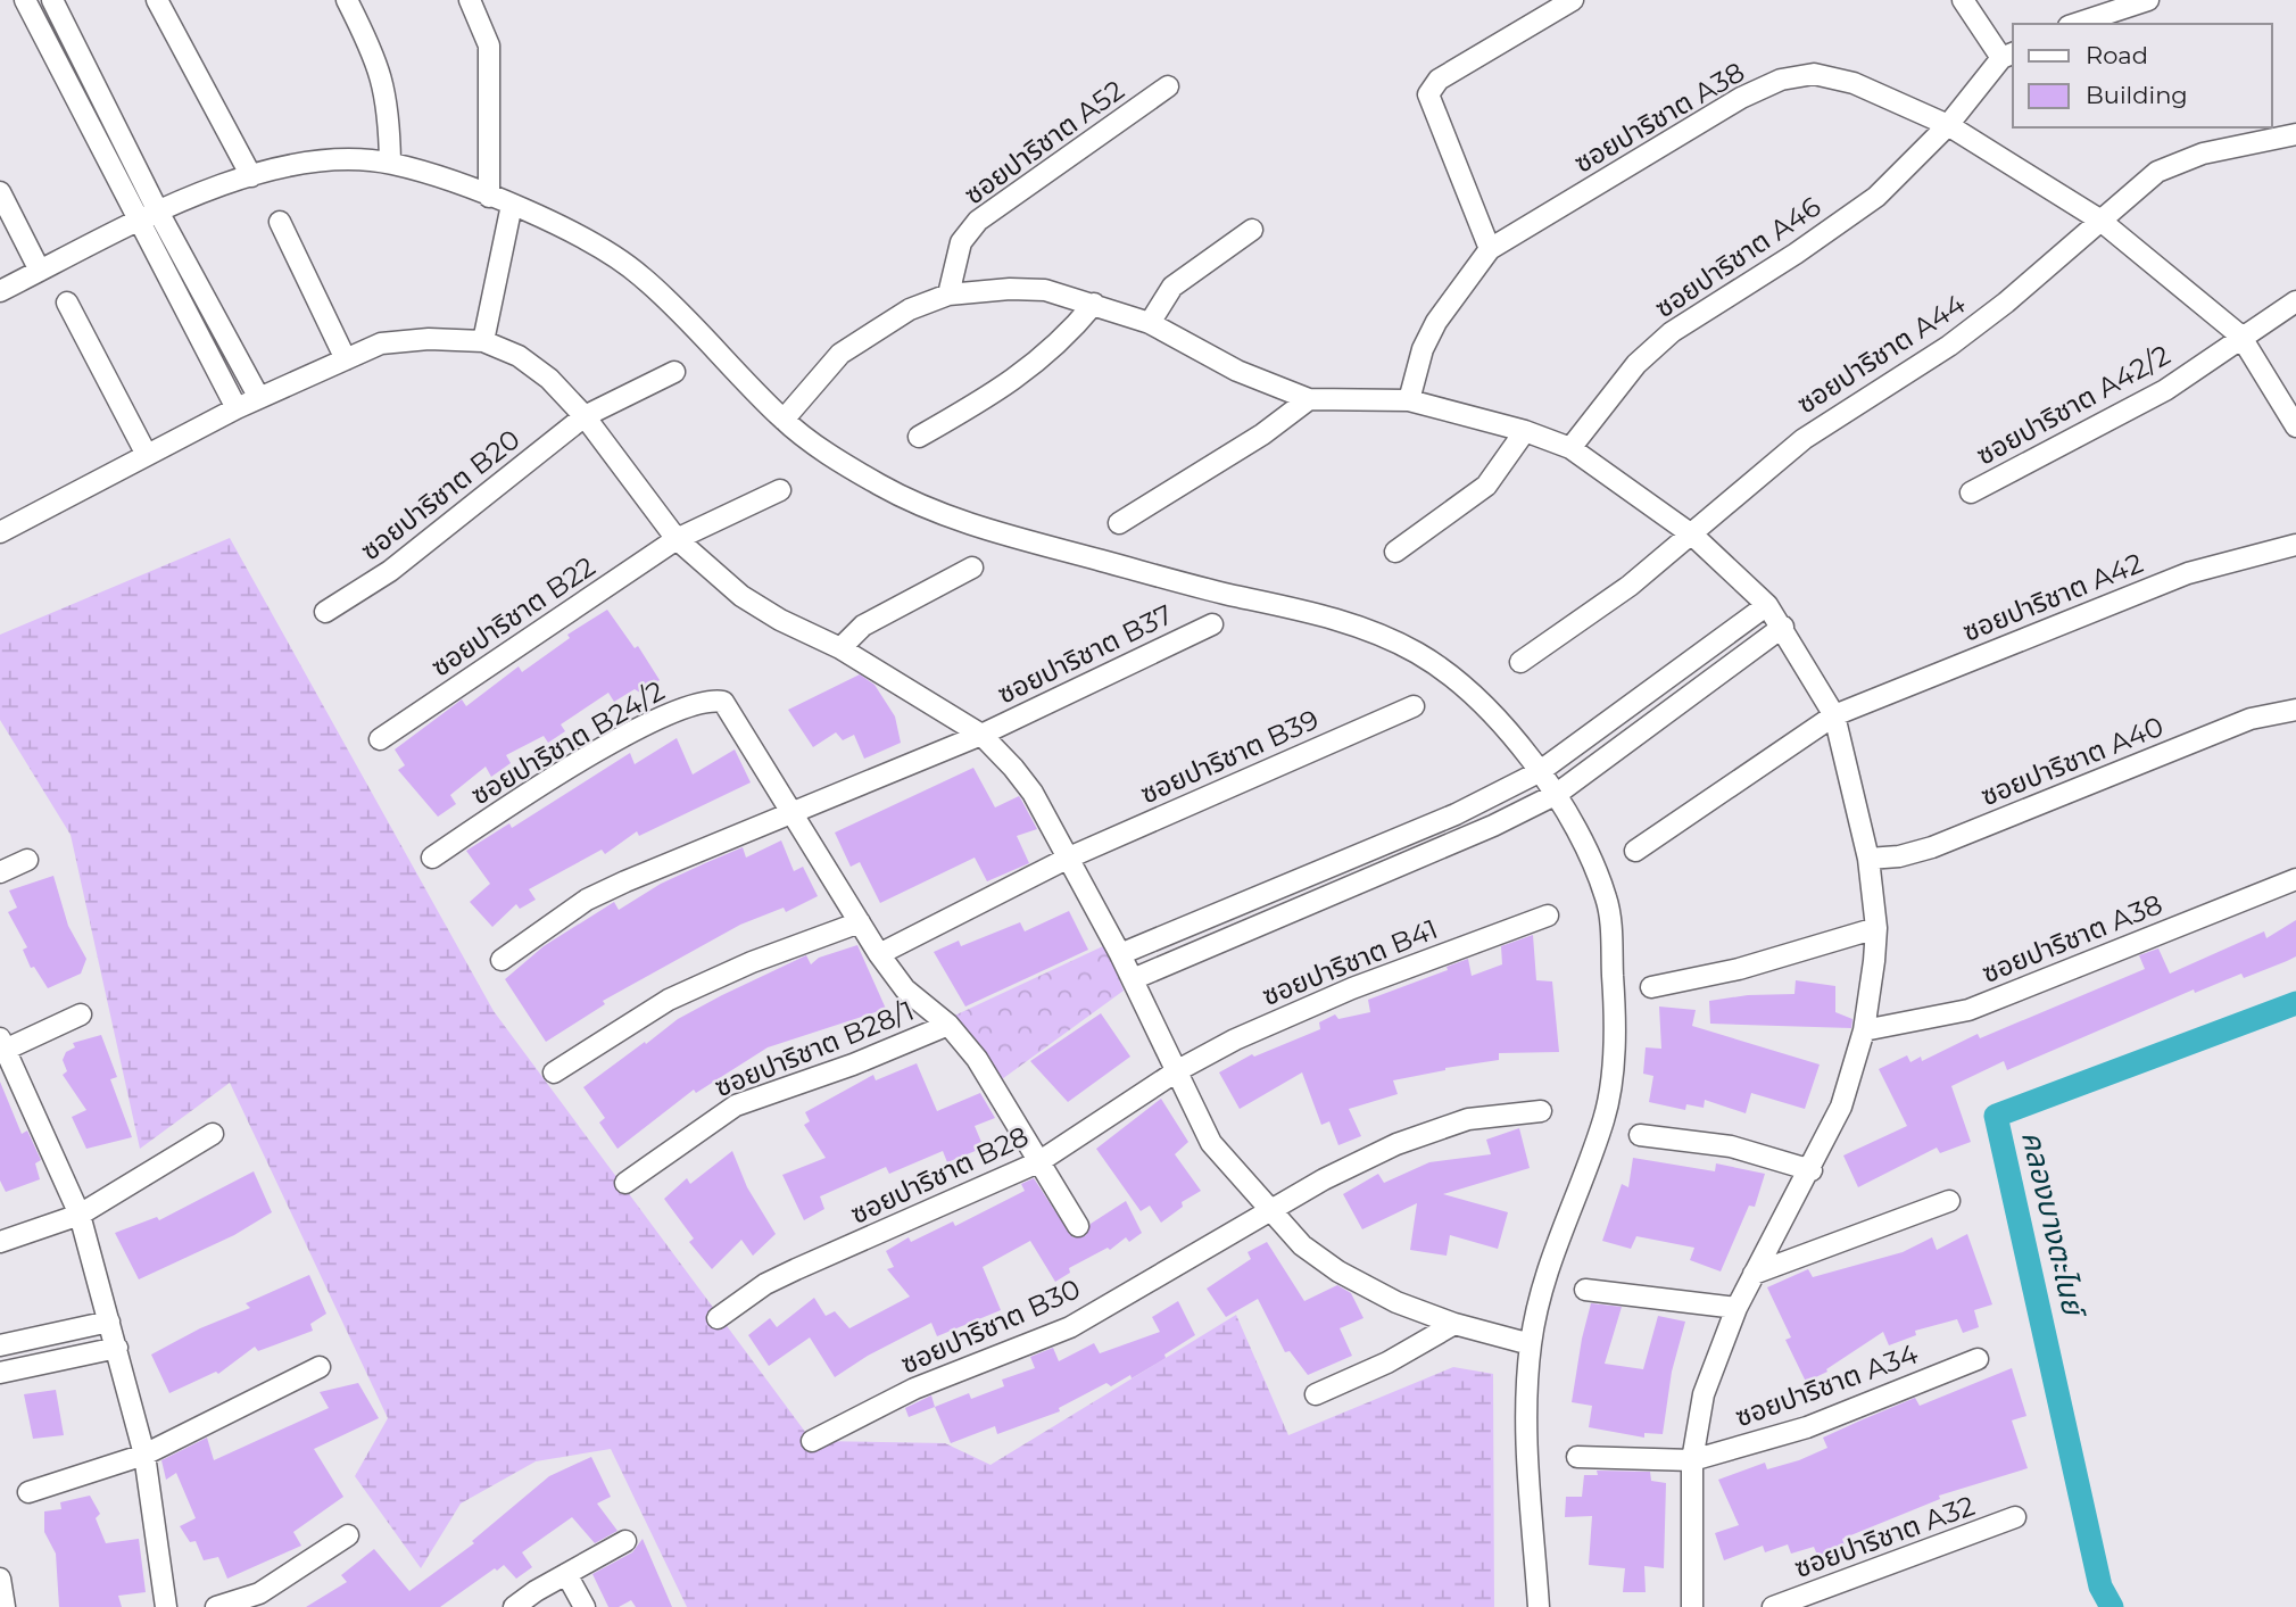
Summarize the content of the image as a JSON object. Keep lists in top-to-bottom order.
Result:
{
  "streets": {
    "street": [
      "ซอยปาริชาต A38",
      "ซอยปาริชาต A52",
      "ซอยปาริชาต A46",
      "ซอยปาริชาต A44",
      "ซอยปาริชาต A42/2",
      "ซอยปาริชาต B20",
      "ซอยปาริชาต A42",
      "ซอยปาริชาต B22",
      "ซอยปาริชาต B37",
      "ซอยปาริชาต B24/2",
      "ซอยปาริชาต B39",
      "ซอยปาริชาต A40",
      "ซอยปาริชาต B41",
      "ซอยปาริชาต B28/1",
      "ซอยปาริชาต B28",
      "ซอยปาริชาต B30",
      "ซอยปาริชาต A34",
      "ซอยปาริชาต A32"
    ]
  },
  "crossings": [
    ["ซอยปาริชาต A38", "ซอยปาริชาต A46"],
    ["ซอยปาริชาต A38", "ซอยปาริชาต A44"],
    ["ซอยปาริชาต A38", "ซอยปาริชาต A42/2"],
    ["ซอยปาริชาต B37", "ซอยปาริชาต B24/2"],
    ["ซอยปาริชาต B41", "ซอยปาริชาต B28"]
  ],
  "water": ["คลองบางตะไนย์"],
  "legend": ["Road", "Building"]
}
